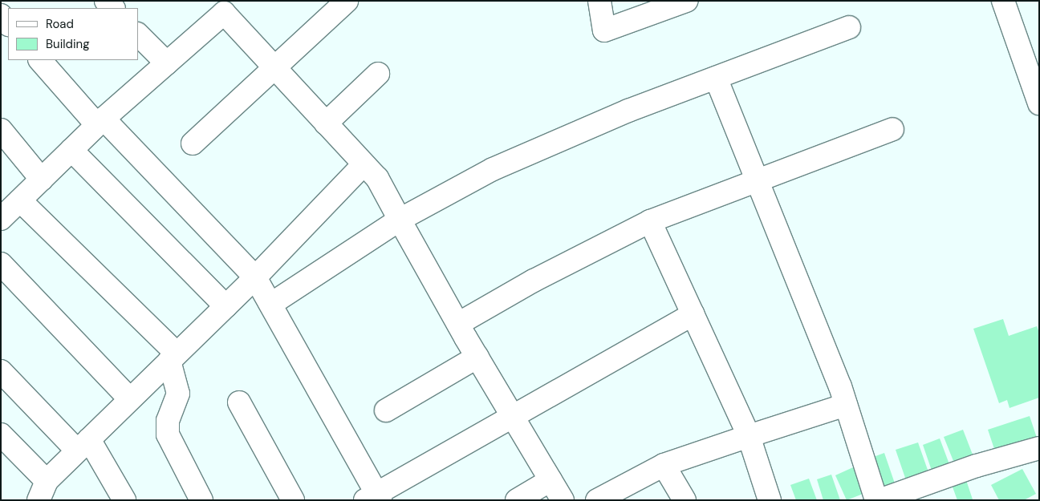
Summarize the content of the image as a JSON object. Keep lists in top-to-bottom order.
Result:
{
  "legend": ["Road", "Building"]
}
